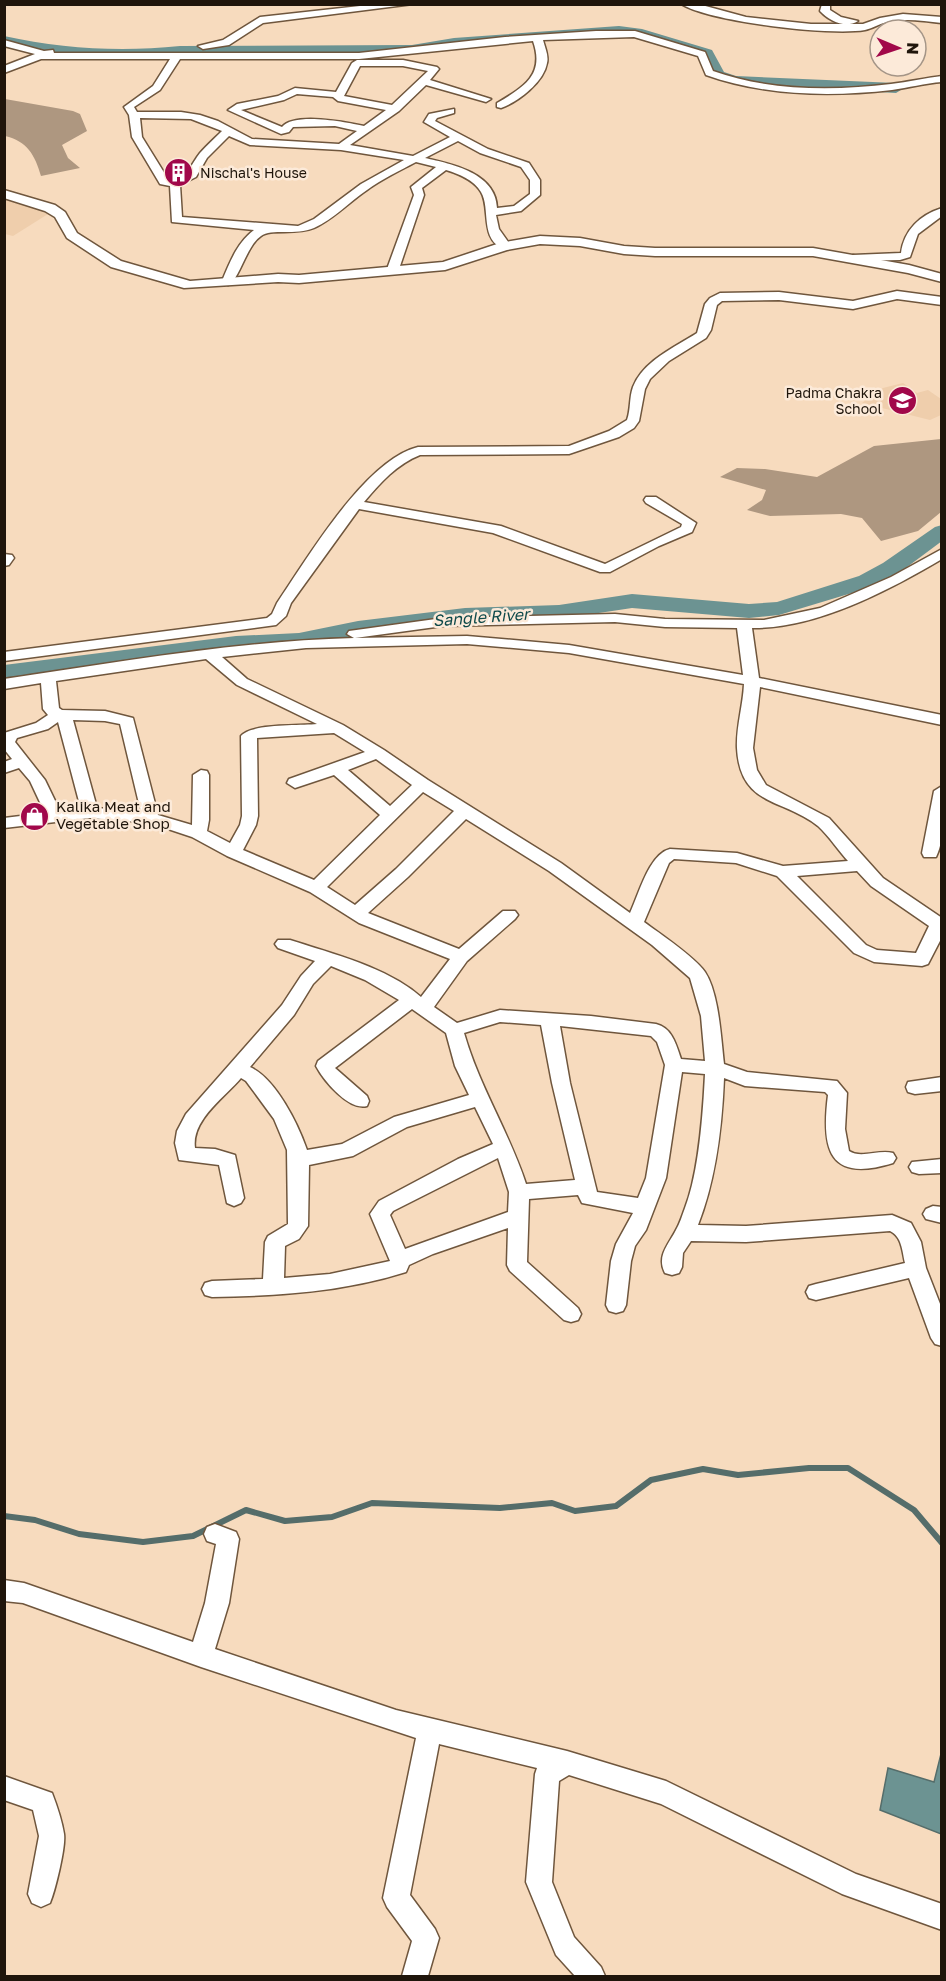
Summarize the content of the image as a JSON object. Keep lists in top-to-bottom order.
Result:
{
  "water": ["Sangle River"],
  "places": {
    "building": ["Nischal's House"],
    "school or university": ["Padma Chakra School"],
    "shop": ["Kalika Meat and Vegetable Shop"]
  },
  "north": "right"
}
